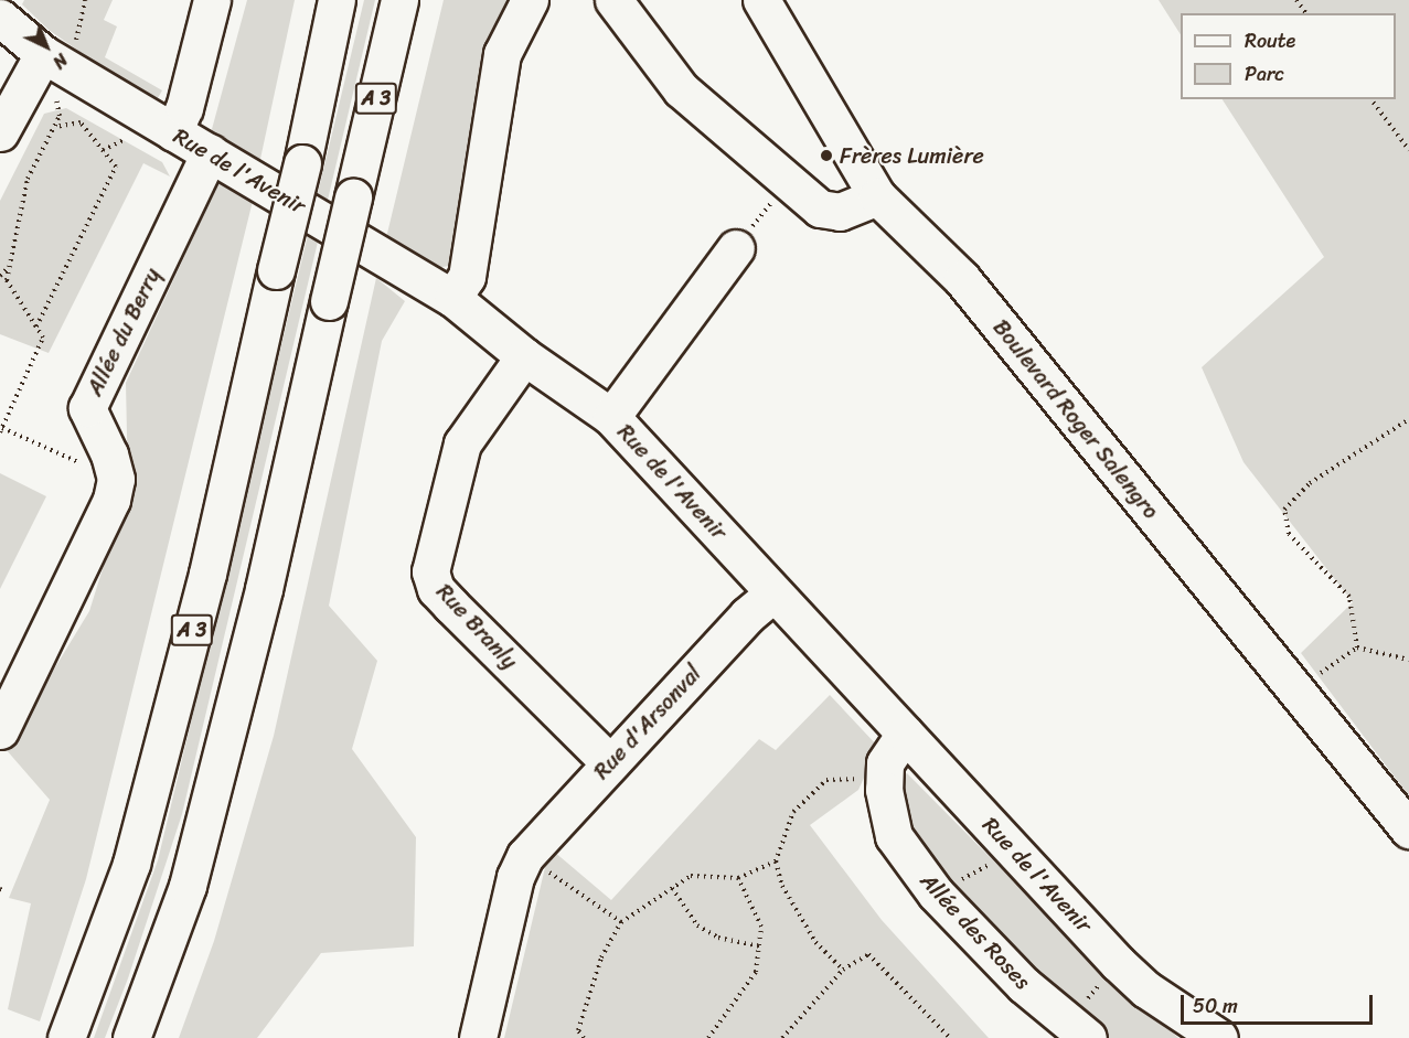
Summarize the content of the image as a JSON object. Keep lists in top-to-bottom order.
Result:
{
  "streets": {
    "main road": [
      "A 3",
      "Rue de l'Avenir",
      "Allée du Berry",
      "Boulevard Roger Salengro",
      "Rue Branly",
      "Rue d'Arsonval",
      "Allée des Roses"
    ]
  },
  "crossings": [
    ["Rue de l'Avenir", "Allée du Berry"],
    ["Rue de l'Avenir", "Rue Branly"],
    ["Rue de l'Avenir", "Rue d'Arsonval"],
    ["Rue Branly", "Rue d'Arsonval"]
  ],
  "places": ["Frères Lumière"],
  "legend": ["Route", "Parc"],
  "scale_bar": "50 m",
  "north": "bottom right"
}
